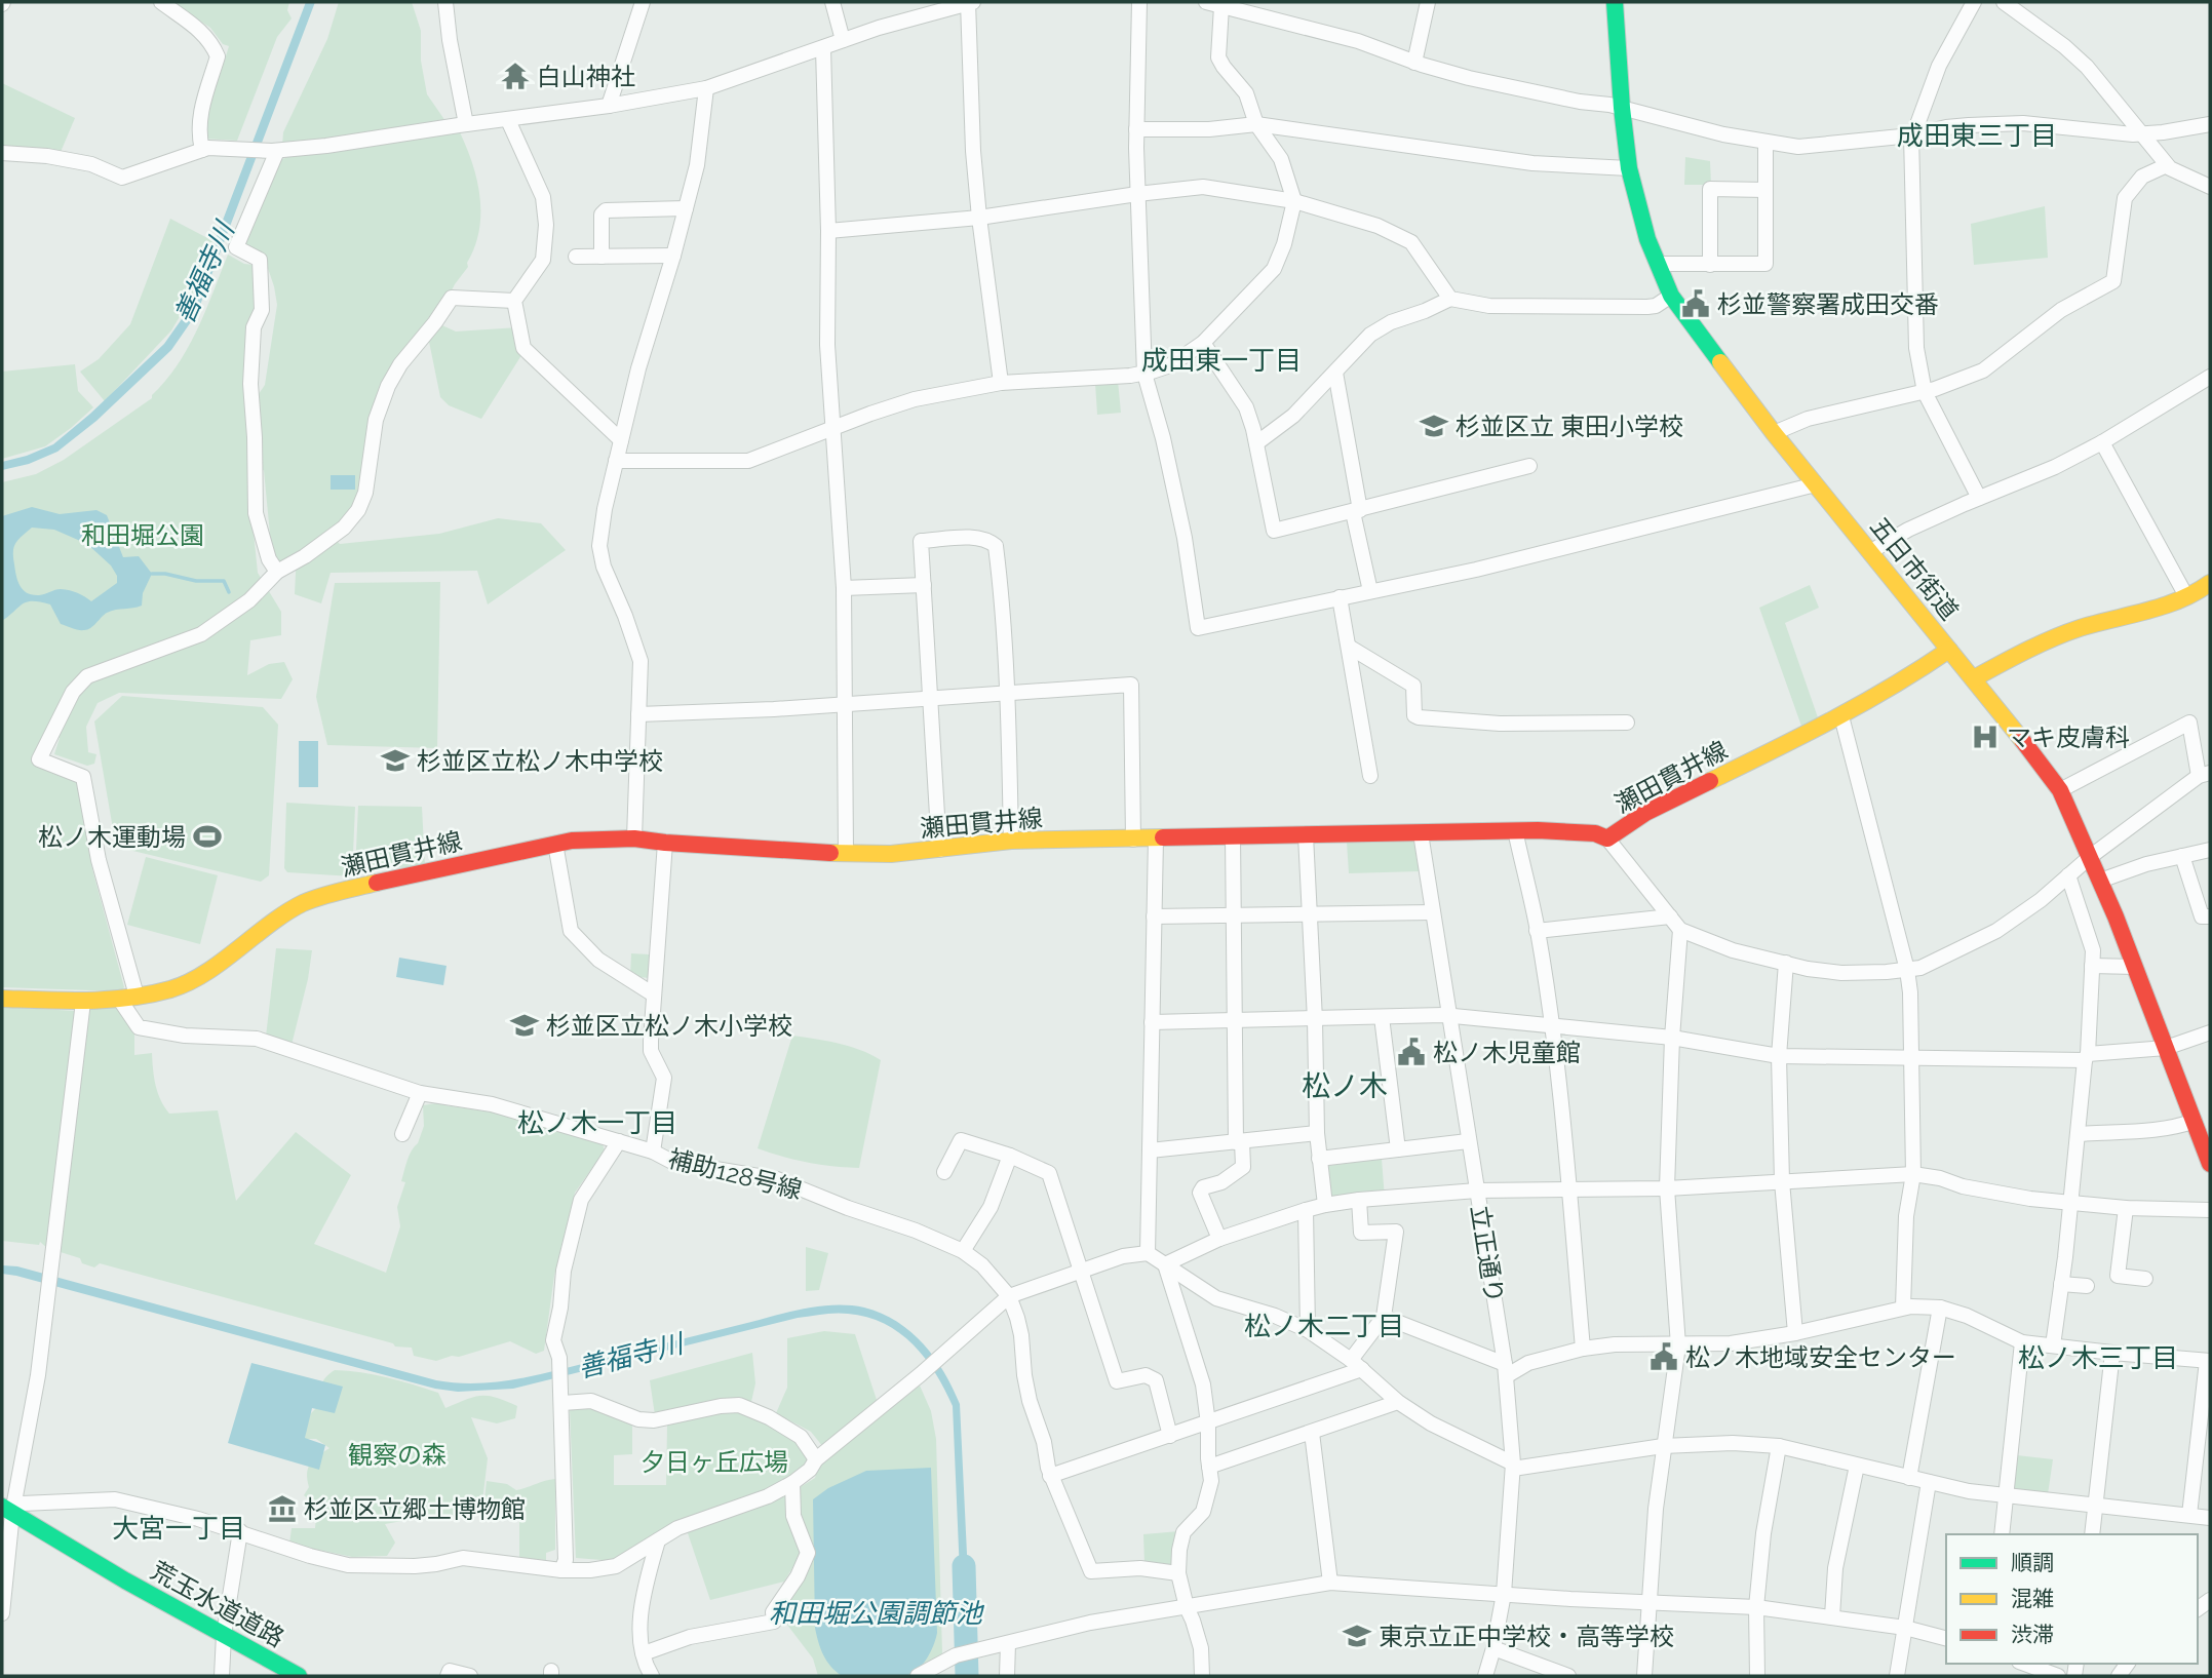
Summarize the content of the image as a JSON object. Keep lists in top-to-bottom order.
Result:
{
  "streets": {
    "main road": ["五日市街道", "瀬田貫井線", "荒玉水道道路"],
    "street": ["補助128号線", "立正通り"]
  },
  "crossings": [
    ["五日市街道", "瀬田貫井線"],
    ["瀬田貫井線", "補助128号線"],
    ["瀬田貫井線", "立正通り"]
  ],
  "districts": [
    "成田東三丁目",
    "成田東一丁目",
    "松ノ木",
    "松ノ木一丁目",
    "松ノ木二丁目",
    "松ノ木三丁目",
    "大宮一丁目"
  ],
  "water": ["善福寺川", "和田堀公園調節池"],
  "parks": ["和田堀公園", "観察の森", "夕日ヶ丘広場"],
  "places": {
    "temple": ["白山神社"],
    "public building": ["杉並警察署成田交番", "松ノ木児童館", "松ノ木地域安全センター"],
    "school or university": [
      "杉並区立 東田小学校",
      "杉並区立松ノ木中学校",
      "杉並区立松ノ木小学校",
      "東京立正中学校・高等学校"
    ],
    "hospital": ["マキ皮膚科"],
    "sports": ["松ノ木運動場"],
    "museum": ["杉並区立郷土博物館"]
  },
  "legend": ["順調", "混雑", "渋滞"]
}
